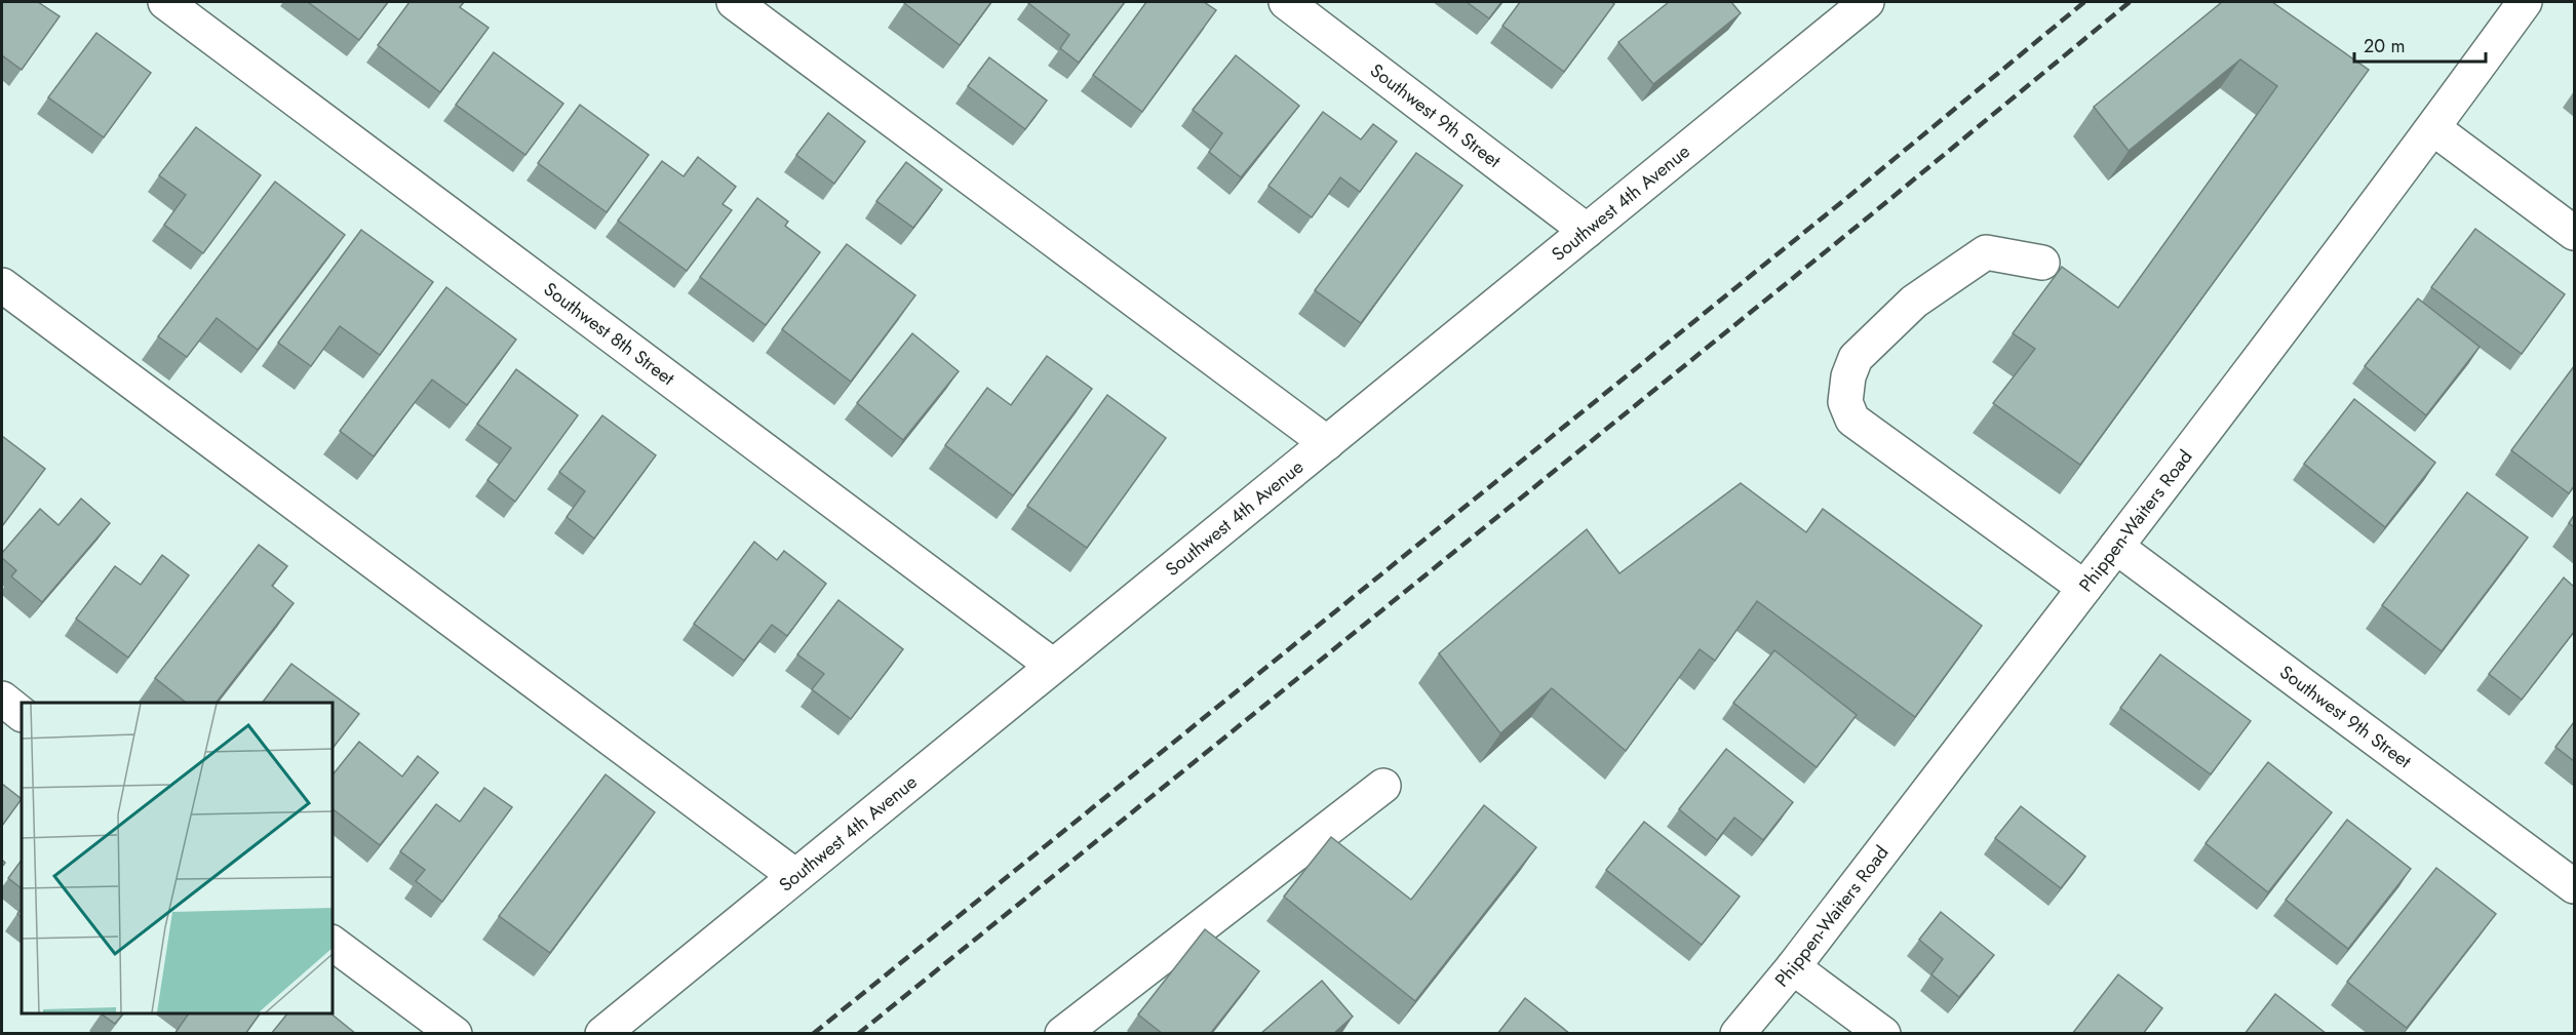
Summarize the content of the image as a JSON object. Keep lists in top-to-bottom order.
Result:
{
  "streets": {
    "street": [
      "Southwest 9th Street",
      "Southwest 4th Avenue",
      "Southwest 8th Street",
      "Phippen-Waiters Road"
    ]
  },
  "crossings": [
    ["Southwest 9th Street", "Southwest 4th Avenue"],
    ["Southwest 9th Street", "Phippen-Waiters Road"],
    ["Southwest 4th Avenue", "Southwest 8th Street"]
  ],
  "scale_bar": "20 m"
}
